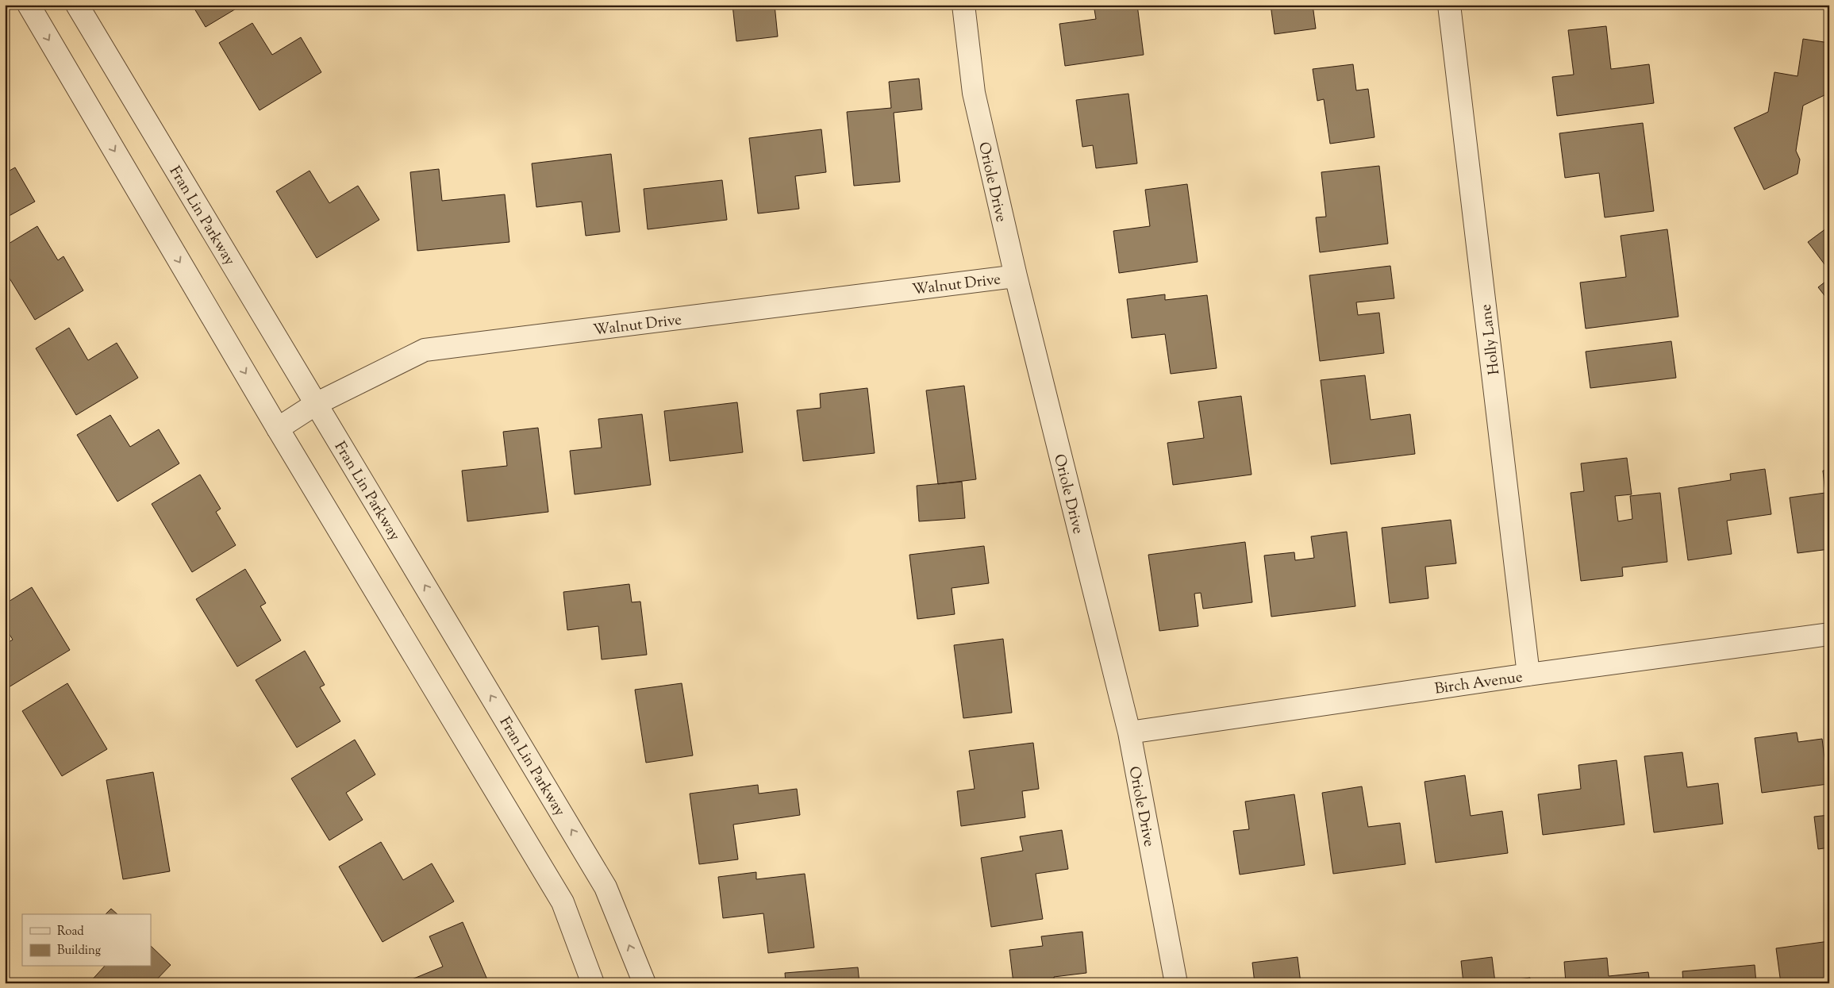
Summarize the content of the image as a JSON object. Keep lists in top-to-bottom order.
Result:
{
  "streets": {
    "street": [
      "Oriole Drive",
      "Fran Lin Parkway",
      "Walnut Drive",
      "Holly Lane",
      "Birch Avenue"
    ]
  },
  "crossings": [
    ["Oriole Drive", "Walnut Drive"],
    ["Oriole Drive", "Birch Avenue"],
    ["Fran Lin Parkway", "Walnut Drive"],
    ["Holly Lane", "Birch Avenue"]
  ],
  "legend": ["Road", "Building"]
}
